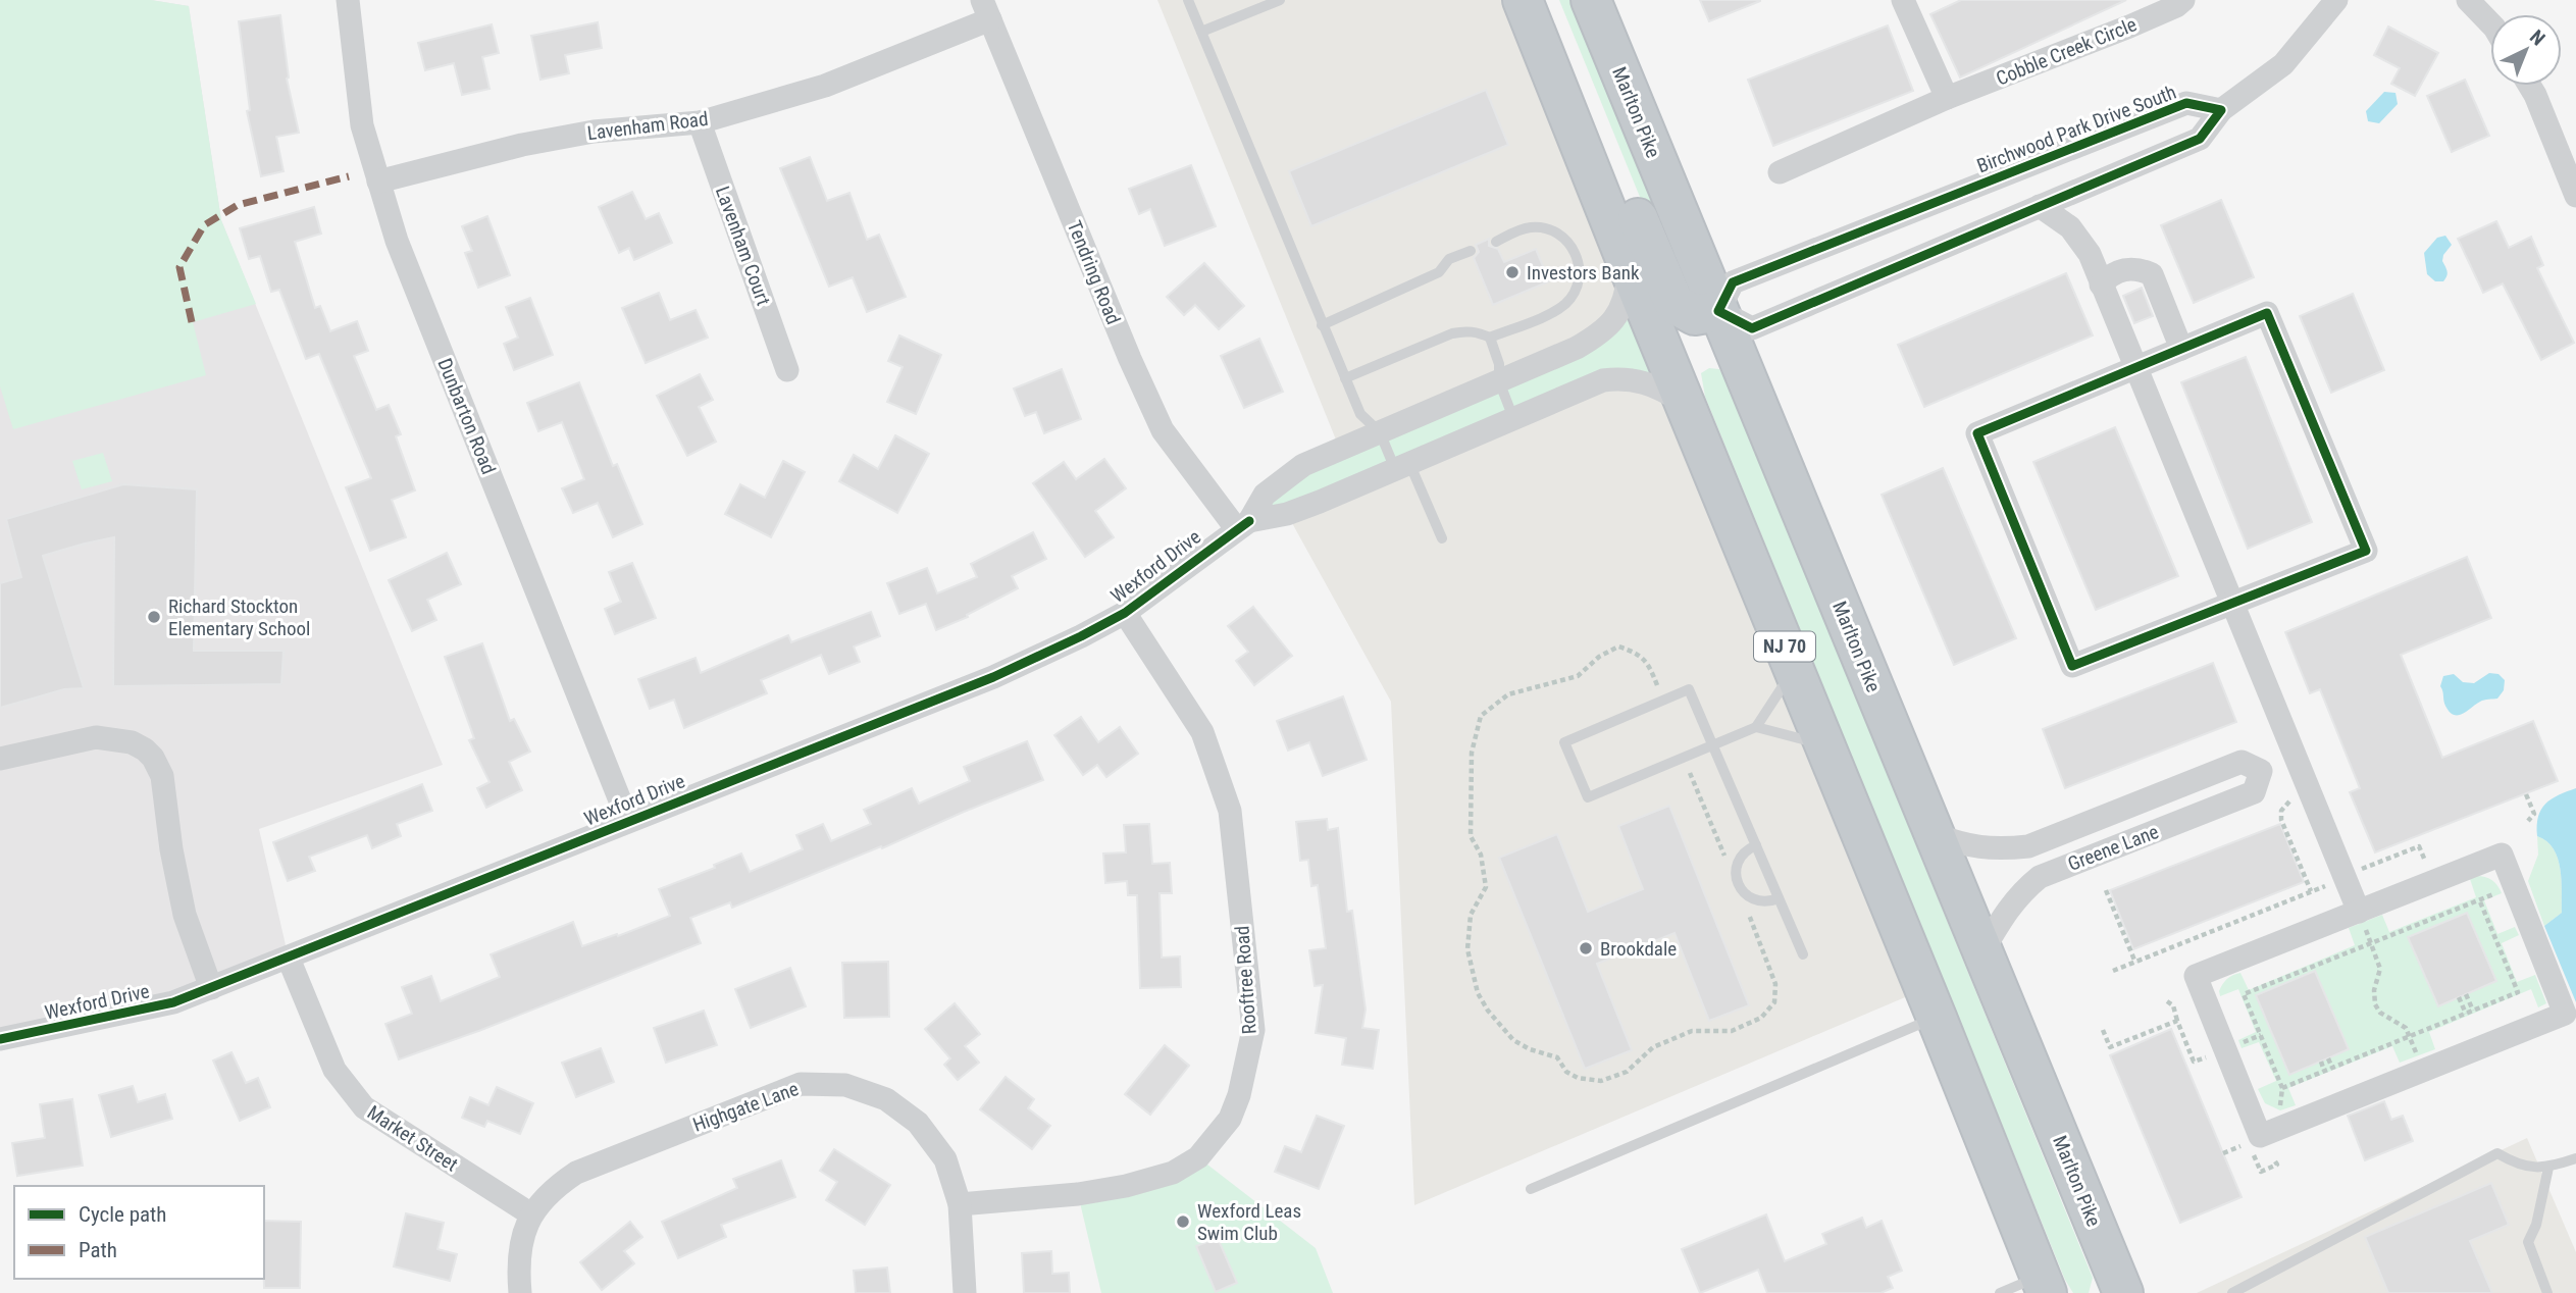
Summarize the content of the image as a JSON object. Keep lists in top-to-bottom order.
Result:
{
  "streets": {
    "highway": ["Marlton Pike", "NJ 70"],
    "street": [
      "Cobble Creek Circle",
      "Lavenham Road",
      "Birchwood Park Drive South",
      "Lavenham Court",
      "Tendring Road",
      "Dunbarton Road",
      "Wexford Drive",
      "Greene Lane",
      "Rooftree Road",
      "Highgate Lane",
      "Market Street"
    ]
  },
  "crossings": [
    ["Marlton Pike", "Birchwood Park Drive South"],
    ["Marlton Pike", "Greene Lane"],
    ["Lavenham Road", "Lavenham Court"],
    ["Lavenham Road", "Tendring Road"],
    ["Lavenham Road", "Dunbarton Road"],
    ["Tendring Road", "Wexford Drive"],
    ["Dunbarton Road", "Wexford Drive"],
    ["Wexford Drive", "NJ 70"],
    ["Wexford Drive", "Rooftree Road"],
    ["Wexford Drive", "Market Street"],
    ["Rooftree Road", "Highgate Lane"],
    ["Highgate Lane", "Market Street"]
  ],
  "places": [
    "Investors Bank",
    "Richard Stockton Elementary School",
    "Brookdale",
    "Wexford Leas Swim Club"
  ],
  "legend": ["Cycle path", "Path"],
  "north": "top right"
}
